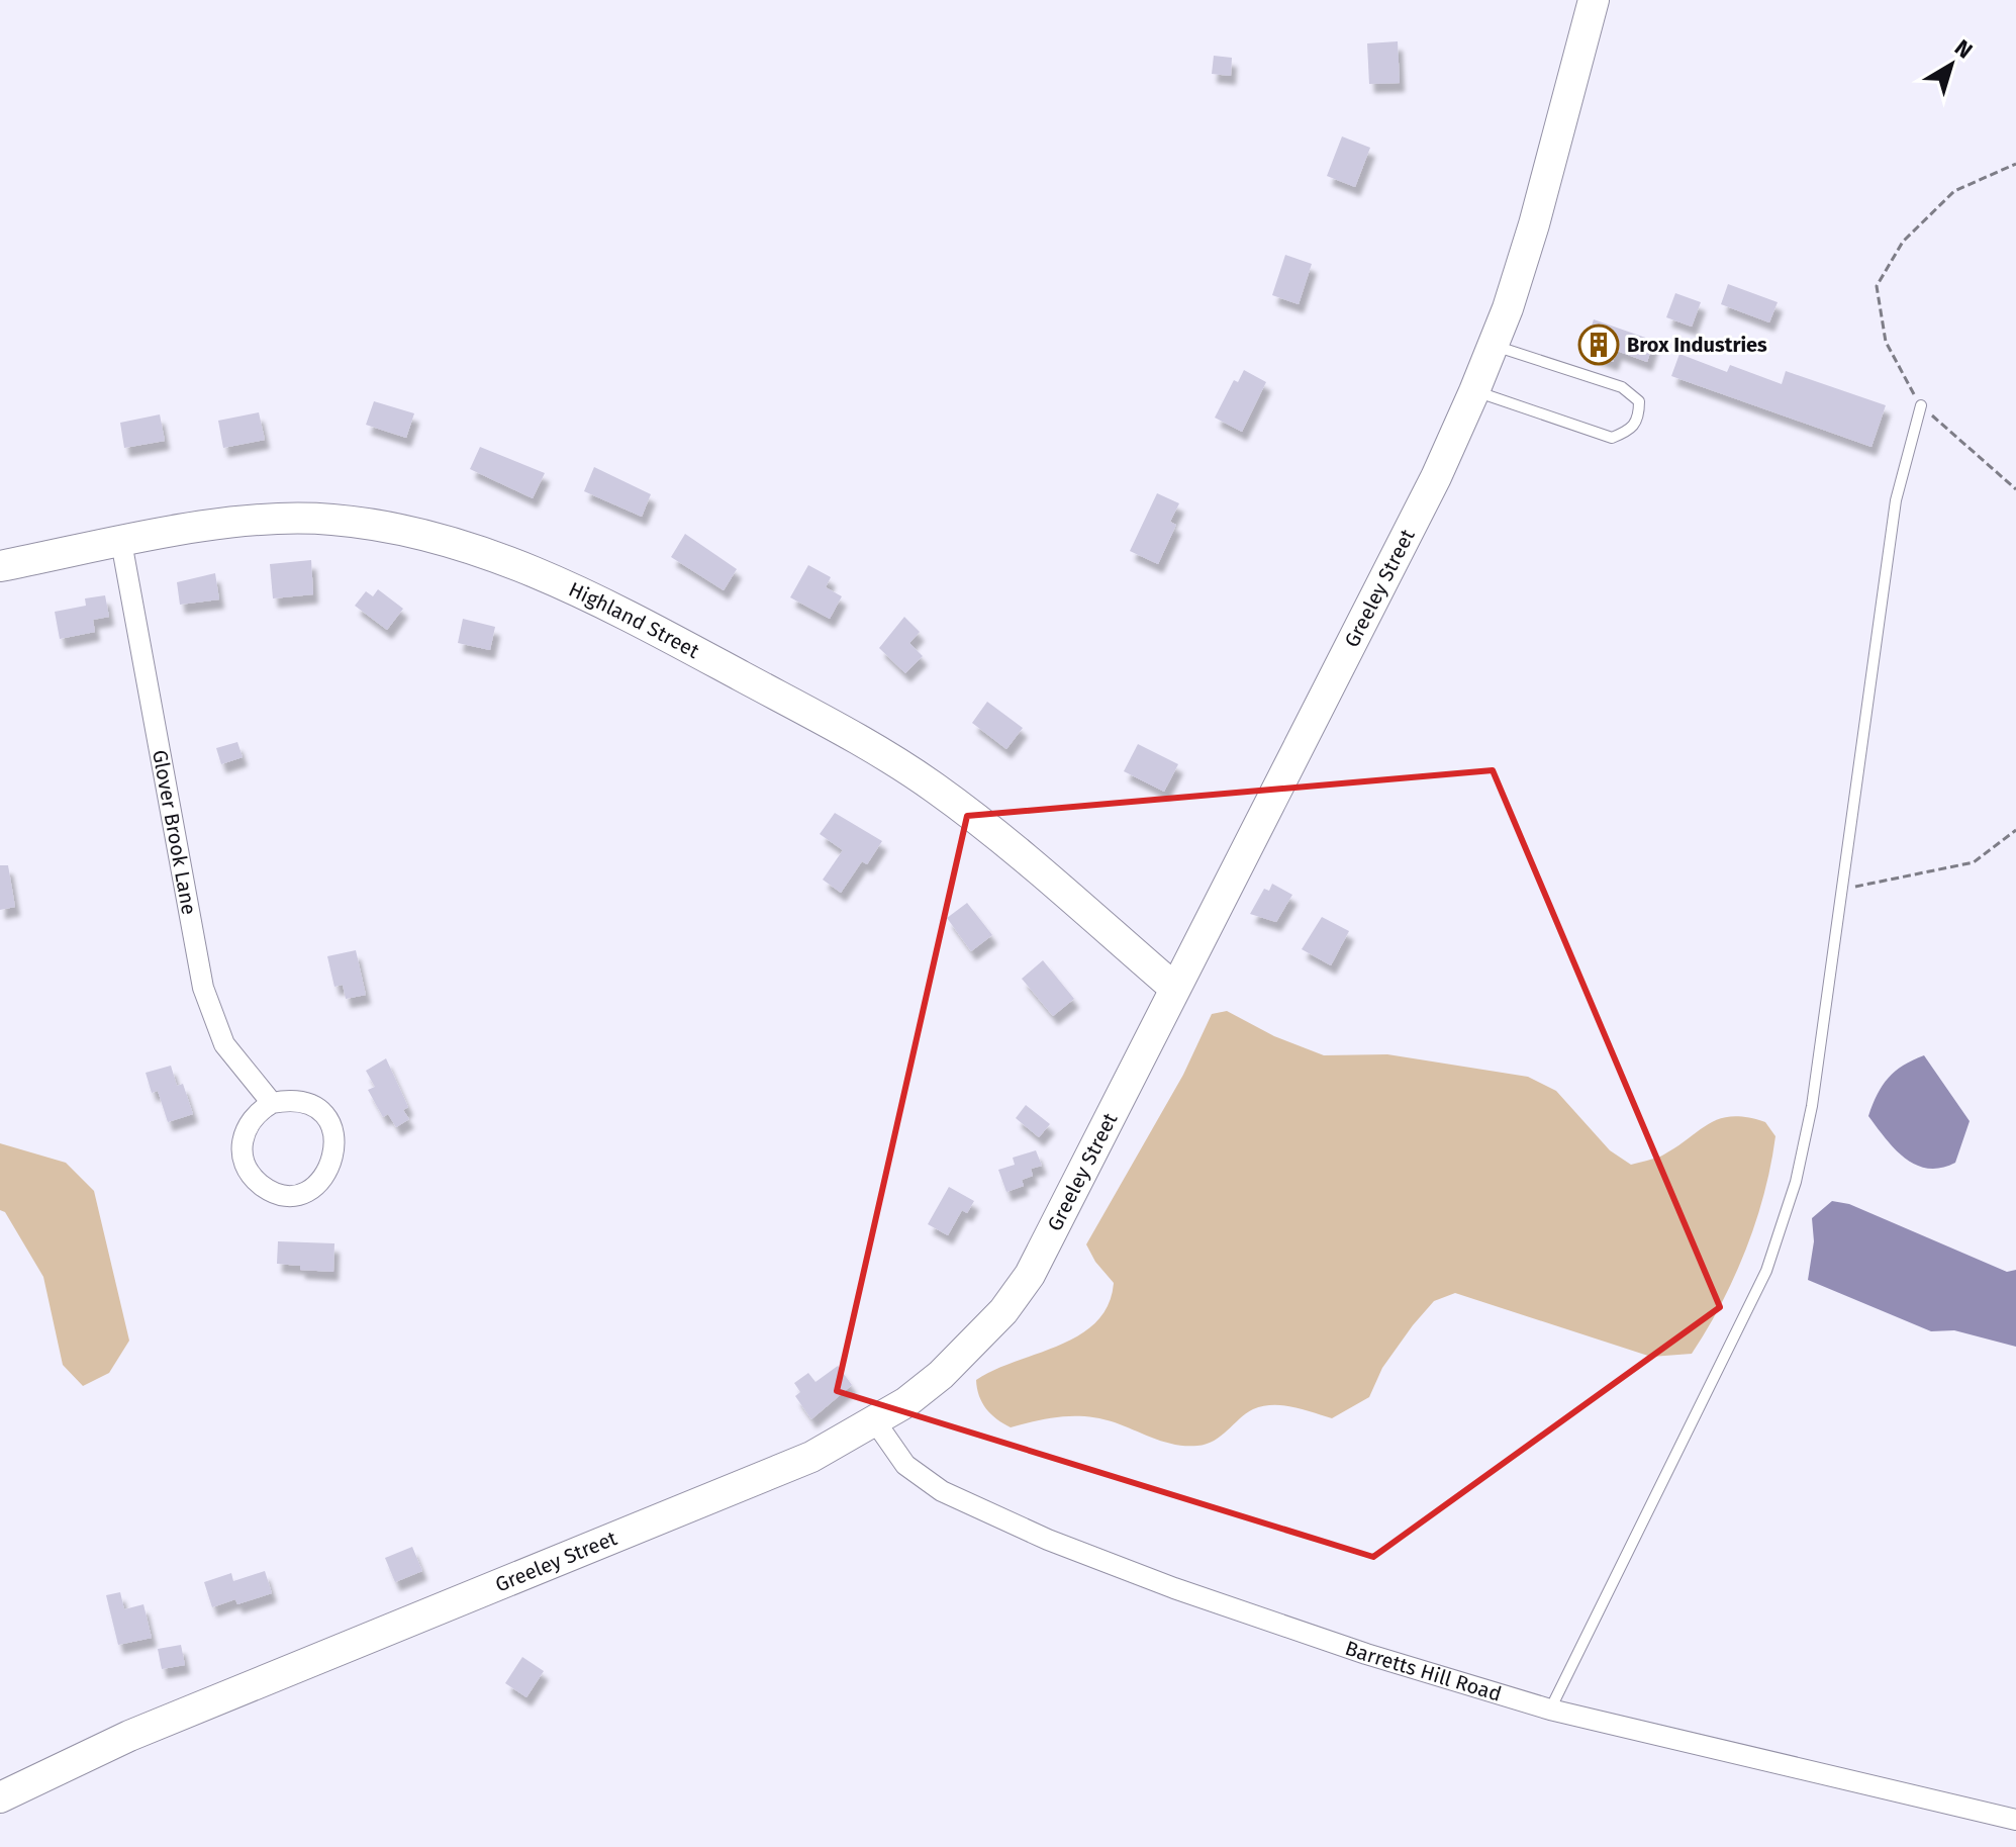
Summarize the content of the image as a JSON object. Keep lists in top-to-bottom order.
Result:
{
  "streets": {
    "street": [
      "Greeley Street",
      "Highland Street",
      "Glover Brook Lane",
      "Barretts Hill Road"
    ]
  },
  "crossings": [
    ["Greeley Street", "Highland Street"],
    ["Greeley Street", "Barretts Hill Road"],
    ["Highland Street", "Glover Brook Lane"]
  ],
  "places": {
    "building": ["Brox Industries"]
  },
  "north": "top right"
}
